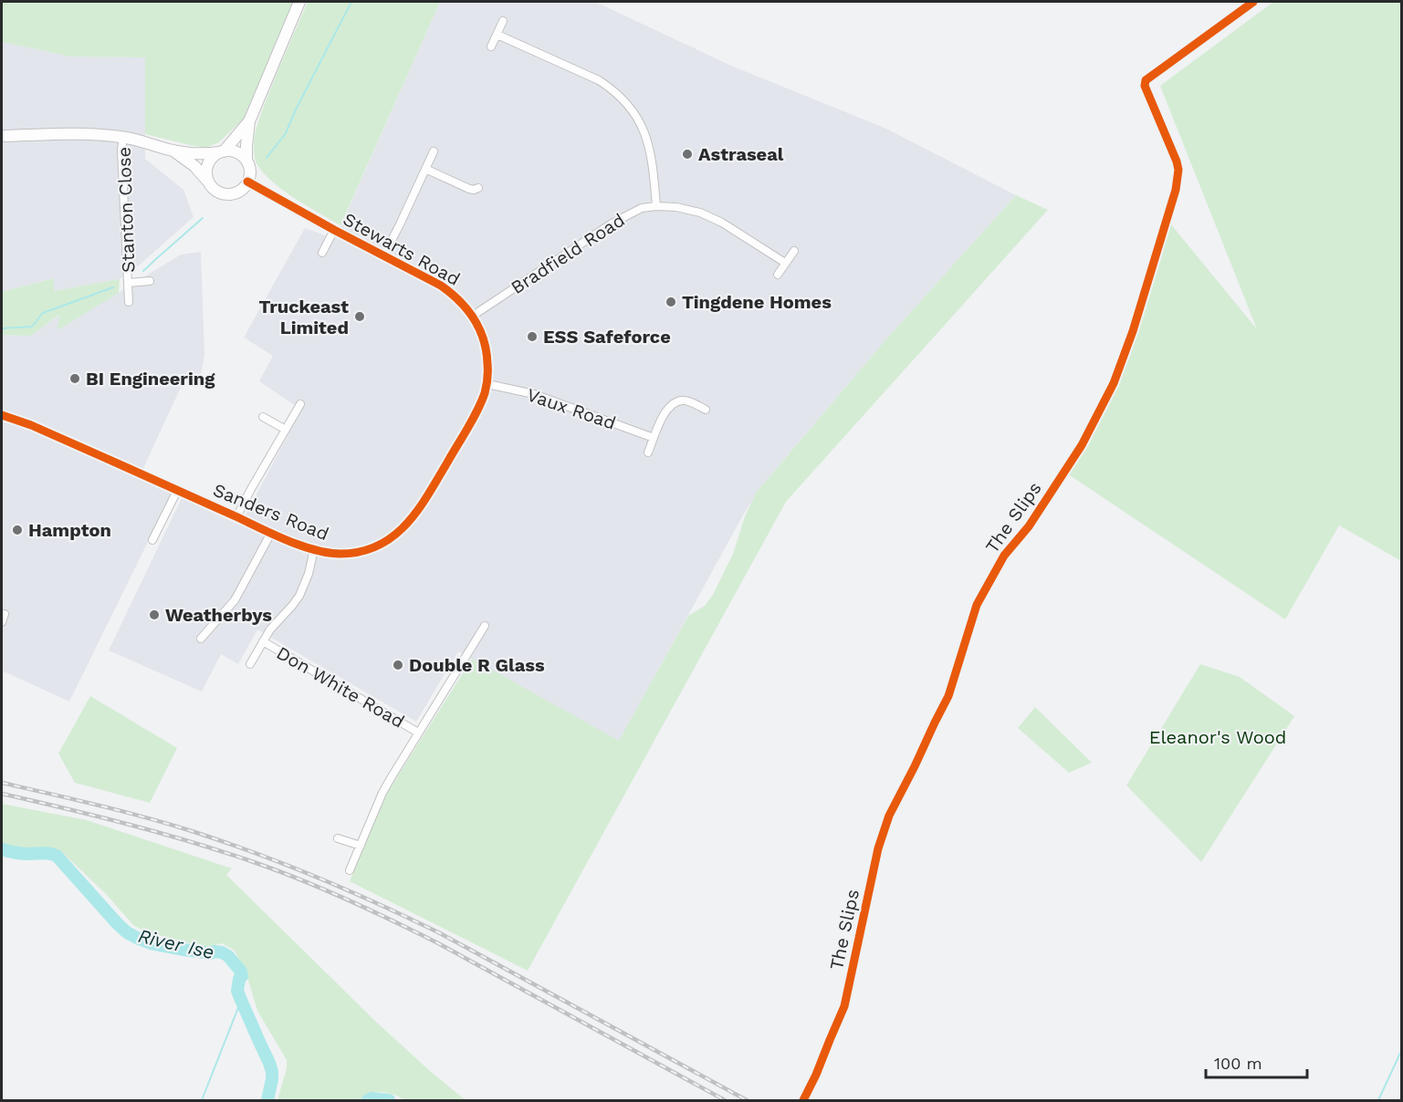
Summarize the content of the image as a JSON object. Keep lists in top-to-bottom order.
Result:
{
  "streets": {
    "street": [
      "Stanton Close",
      "Stewarts Road",
      "Bradfield Road",
      "Vaux Road",
      "Sanders Road",
      "The Slips",
      "Don White Road"
    ]
  },
  "crossings": [
    ["Stewarts Road", "Bradfield Road"],
    ["Stewarts Road", "Vaux Road"],
    ["Stewarts Road", "Sanders Road"],
    ["Vaux Road", "Sanders Road"],
    ["Sanders Road", "Don White Road"]
  ],
  "water": ["River Ise"],
  "parks": ["Eleanor's Wood"],
  "places": [
    "Astraseal",
    "Tingdene Homes",
    "Truckeast Limited",
    "ESS Safeforce",
    "BI Engineering",
    "Hampton",
    "Weatherbys",
    "Double R Glass"
  ],
  "scale_bar": "100 m"
}
